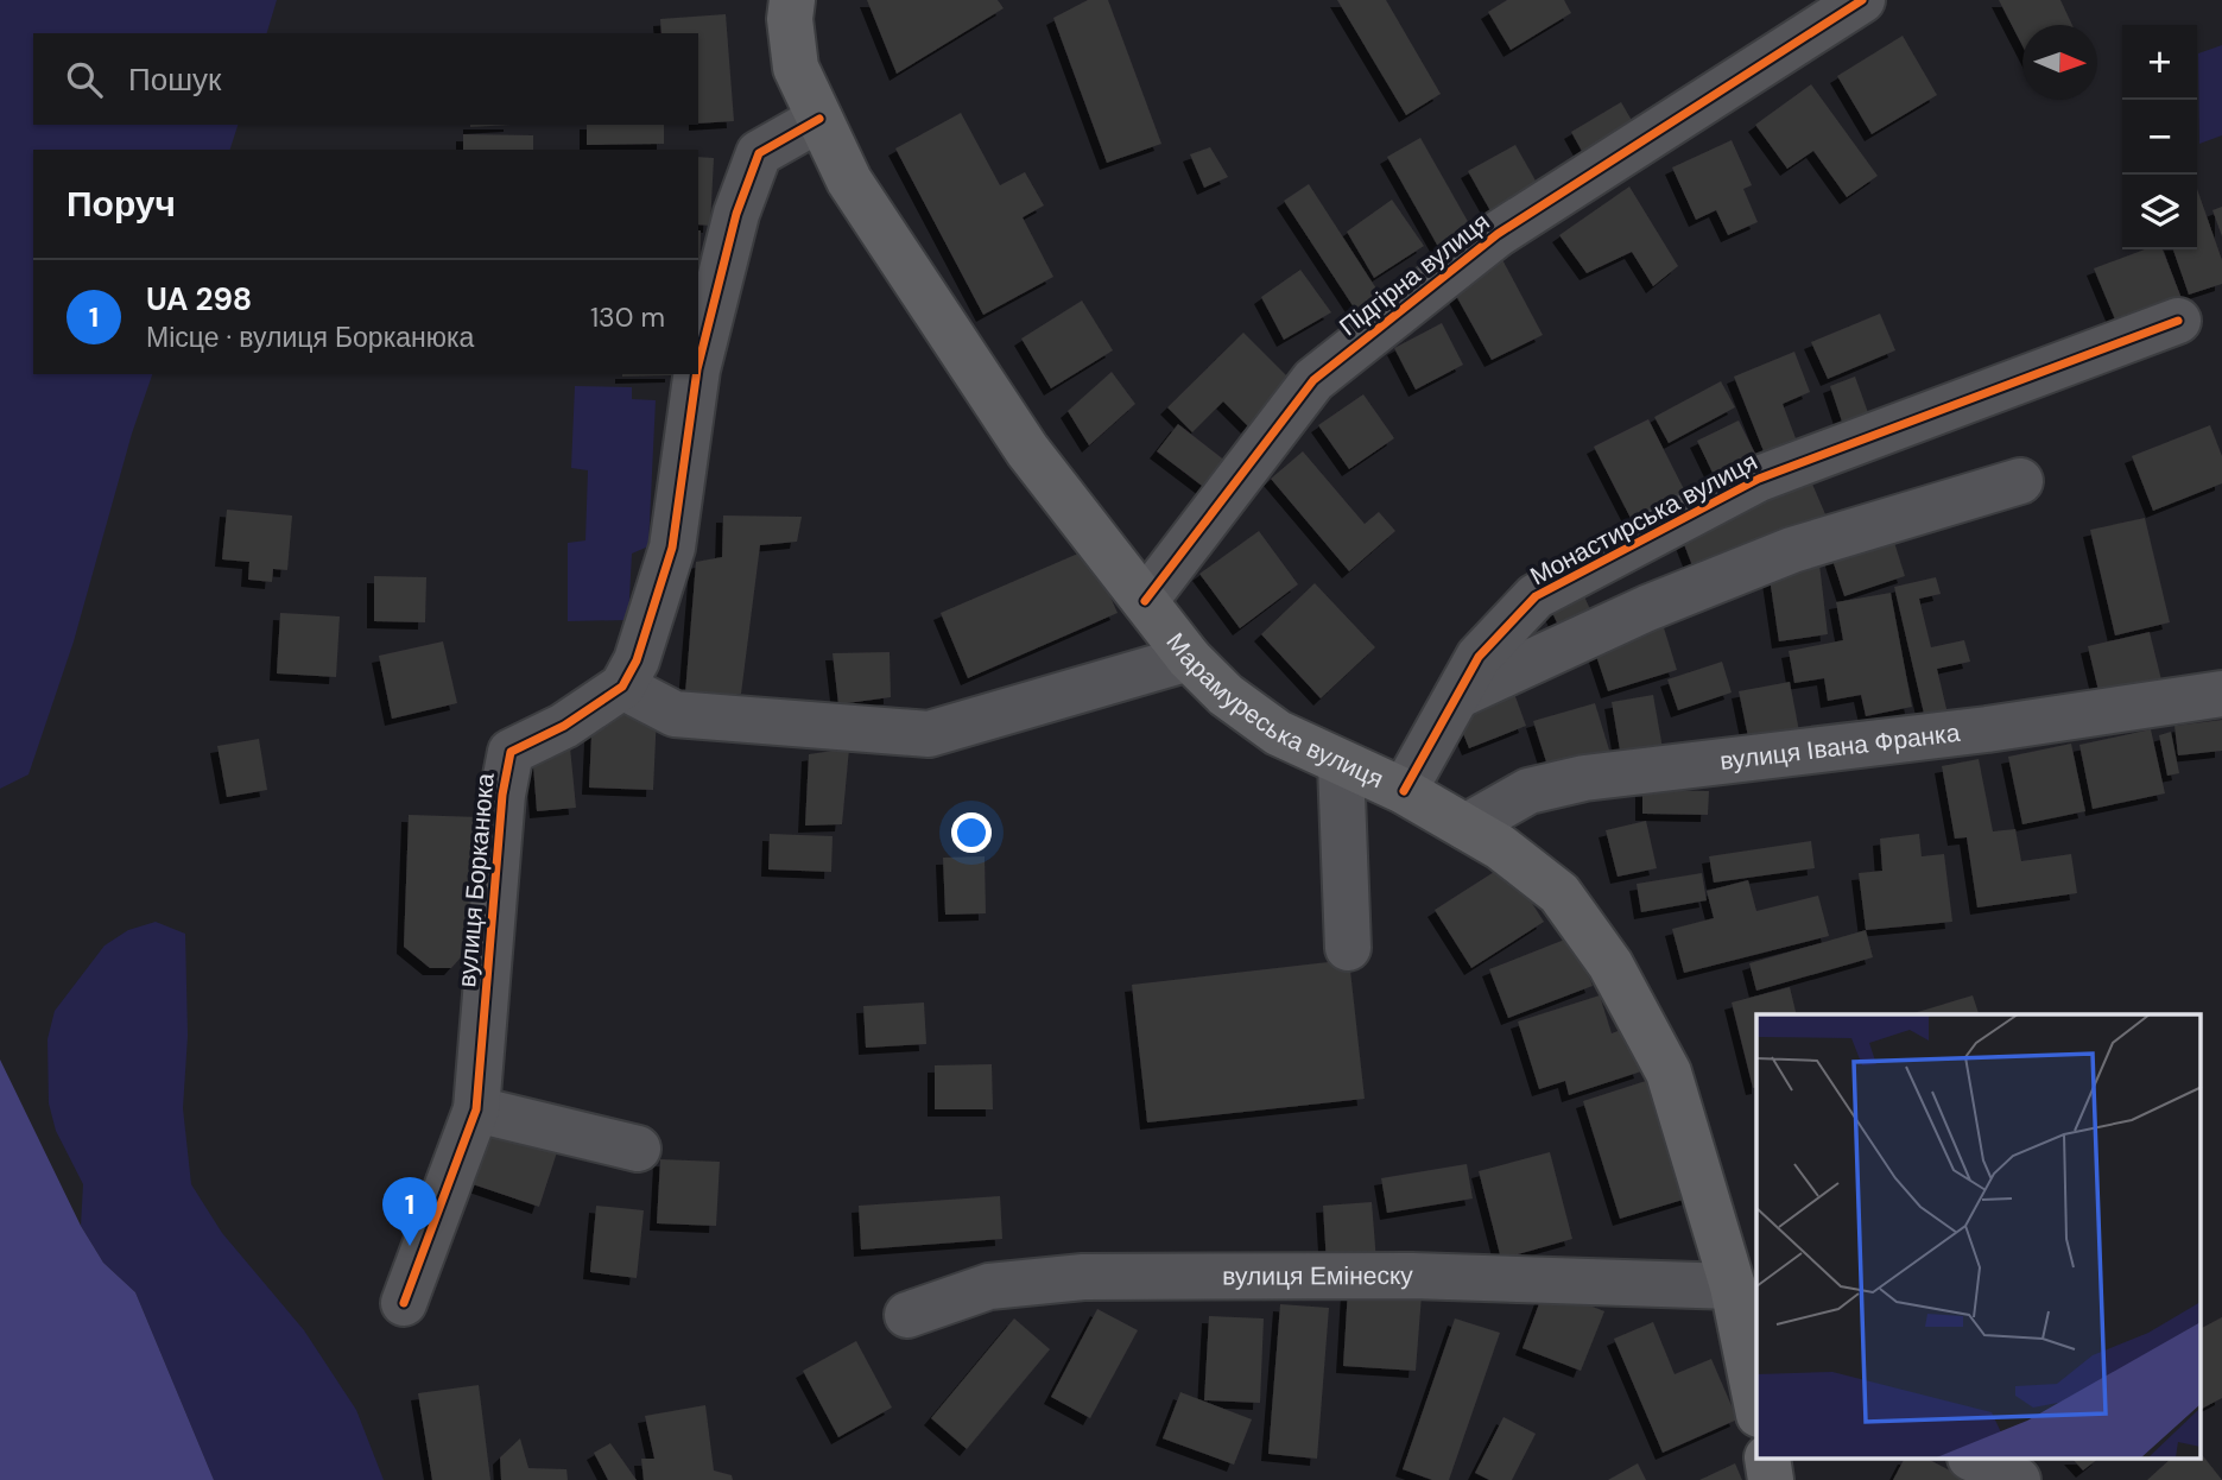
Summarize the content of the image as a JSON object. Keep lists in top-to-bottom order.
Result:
{
  "streets": {
    "main road": ["Марамуреська вулиця"],
    "street": [
      "Підгірна вулиця",
      "Монастирська вулиця",
      "вулиця Івана Франка",
      "вулиця Борканюка",
      "вулиця Емінеску"
    ]
  },
  "crossings": [
    ["Підгірна вулиця", "Марамуреська вулиця"],
    ["Монастирська вулиця", "Марамуреська вулиця"],
    ["Марамуреська вулиця", "вулиця Івана Франка"],
    ["Марамуреська вулиця", "вулиця Емінеску"]
  ],
  "north": "right",
  "page": {
    "map_buttons": ["+", "−"],
    "search": "Пошук",
    "heading": "Поруч",
    "list": [
      {
        "mark": "1",
        "name": "UA 298",
        "note": "Місце · вулиця Борканюка",
        "value": "130 m"
      }
    ],
    "pins": "1"
  }
}
